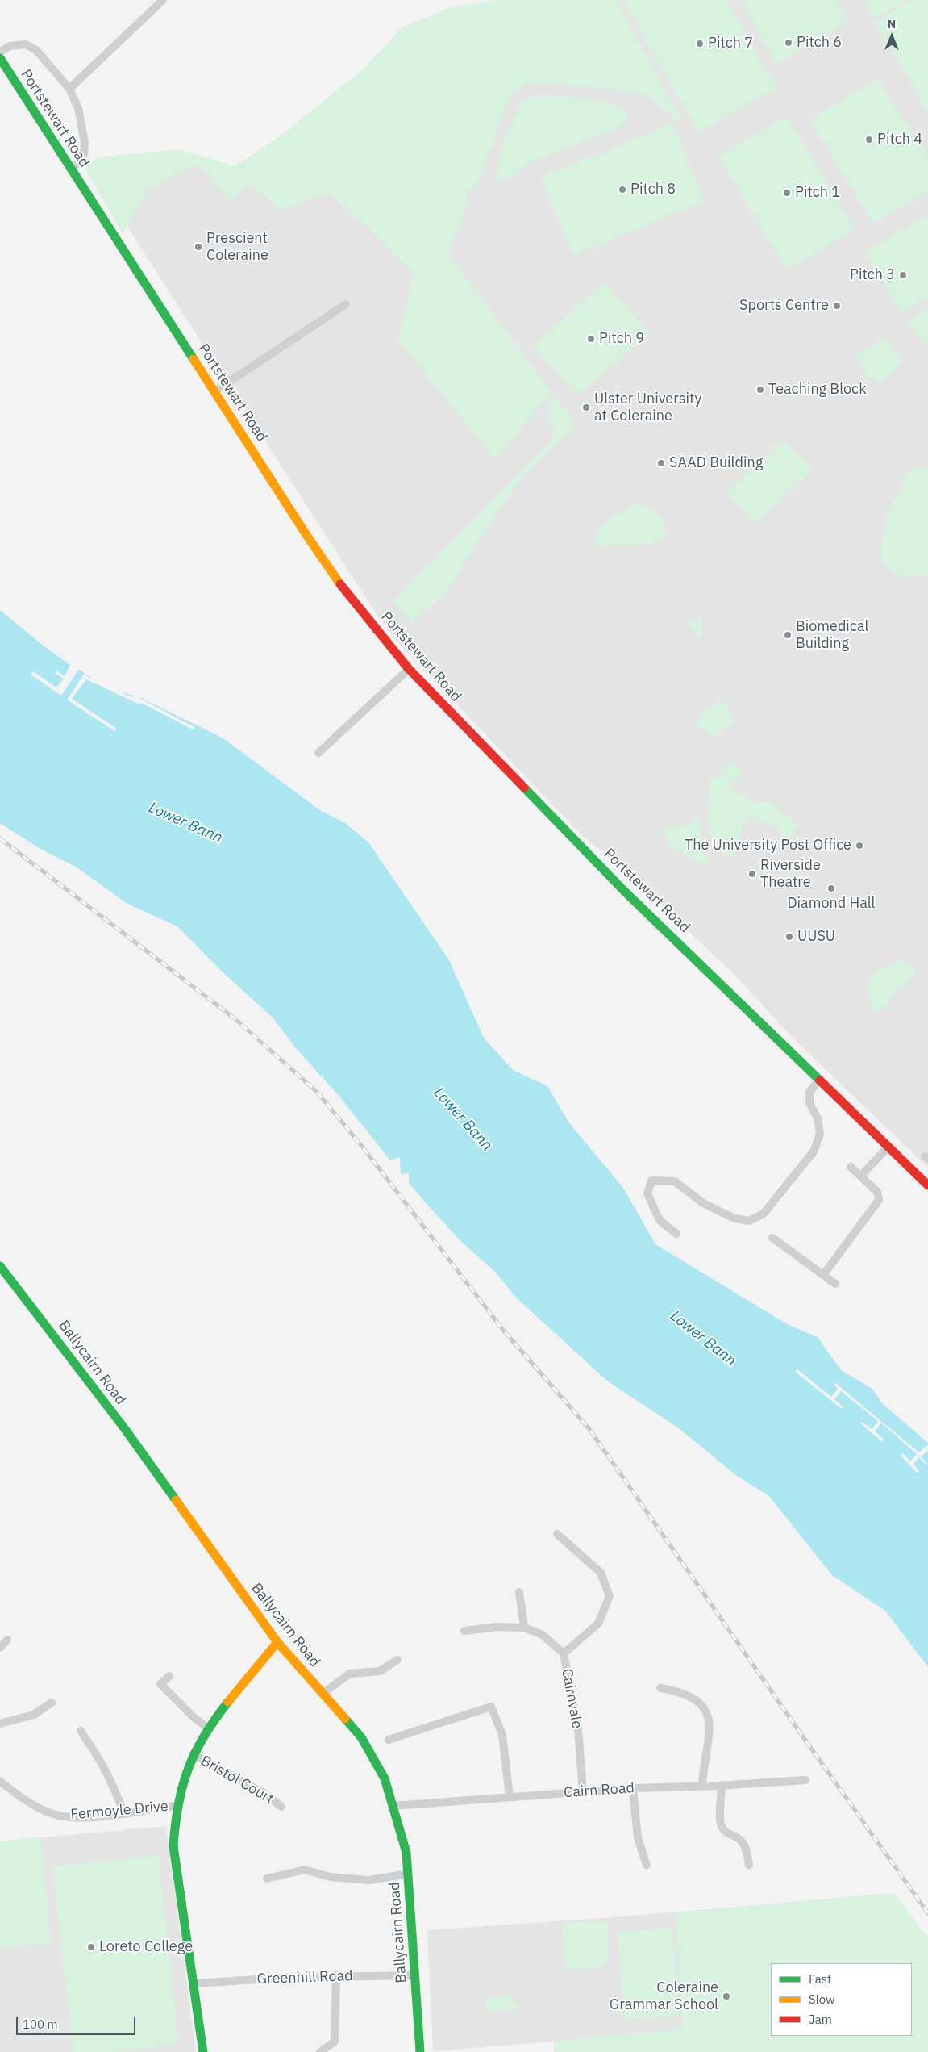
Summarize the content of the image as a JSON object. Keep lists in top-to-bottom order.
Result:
{
  "streets": {
    "main road": ["Portstewart Road", "Ballycairn Road"],
    "street": [
      "Cairnvale",
      "Bristol Court",
      "Cairn Road",
      "Fermoyle Drive",
      "Greenhill Road"
    ]
  },
  "crossings": [
    ["Ballycairn Road", "Cairn Road"],
    ["Ballycairn Road", "Greenhill Road"],
    ["Cairnvale", "Cairn Road"]
  ],
  "water": ["Lower Bann"],
  "places": [
    "Pitch 6",
    "Pitch 7",
    "Pitch 4",
    "Pitch 8",
    "Pitch 1",
    "Prescient Coleraine",
    "Pitch 3",
    "Sports Centre",
    "Pitch 9",
    "Teaching Block",
    "Ulster University at Coleraine",
    "SAAD Building",
    "Biomedical Building",
    "The University Post Office",
    "Riverside Theatre",
    "Diamond Hall",
    "UUSU",
    "Loreto College",
    "Coleraine Grammar School"
  ],
  "legend": ["Fast", "Slow", "Jam"],
  "scale_bar": "100 m",
  "north": "top"
}
